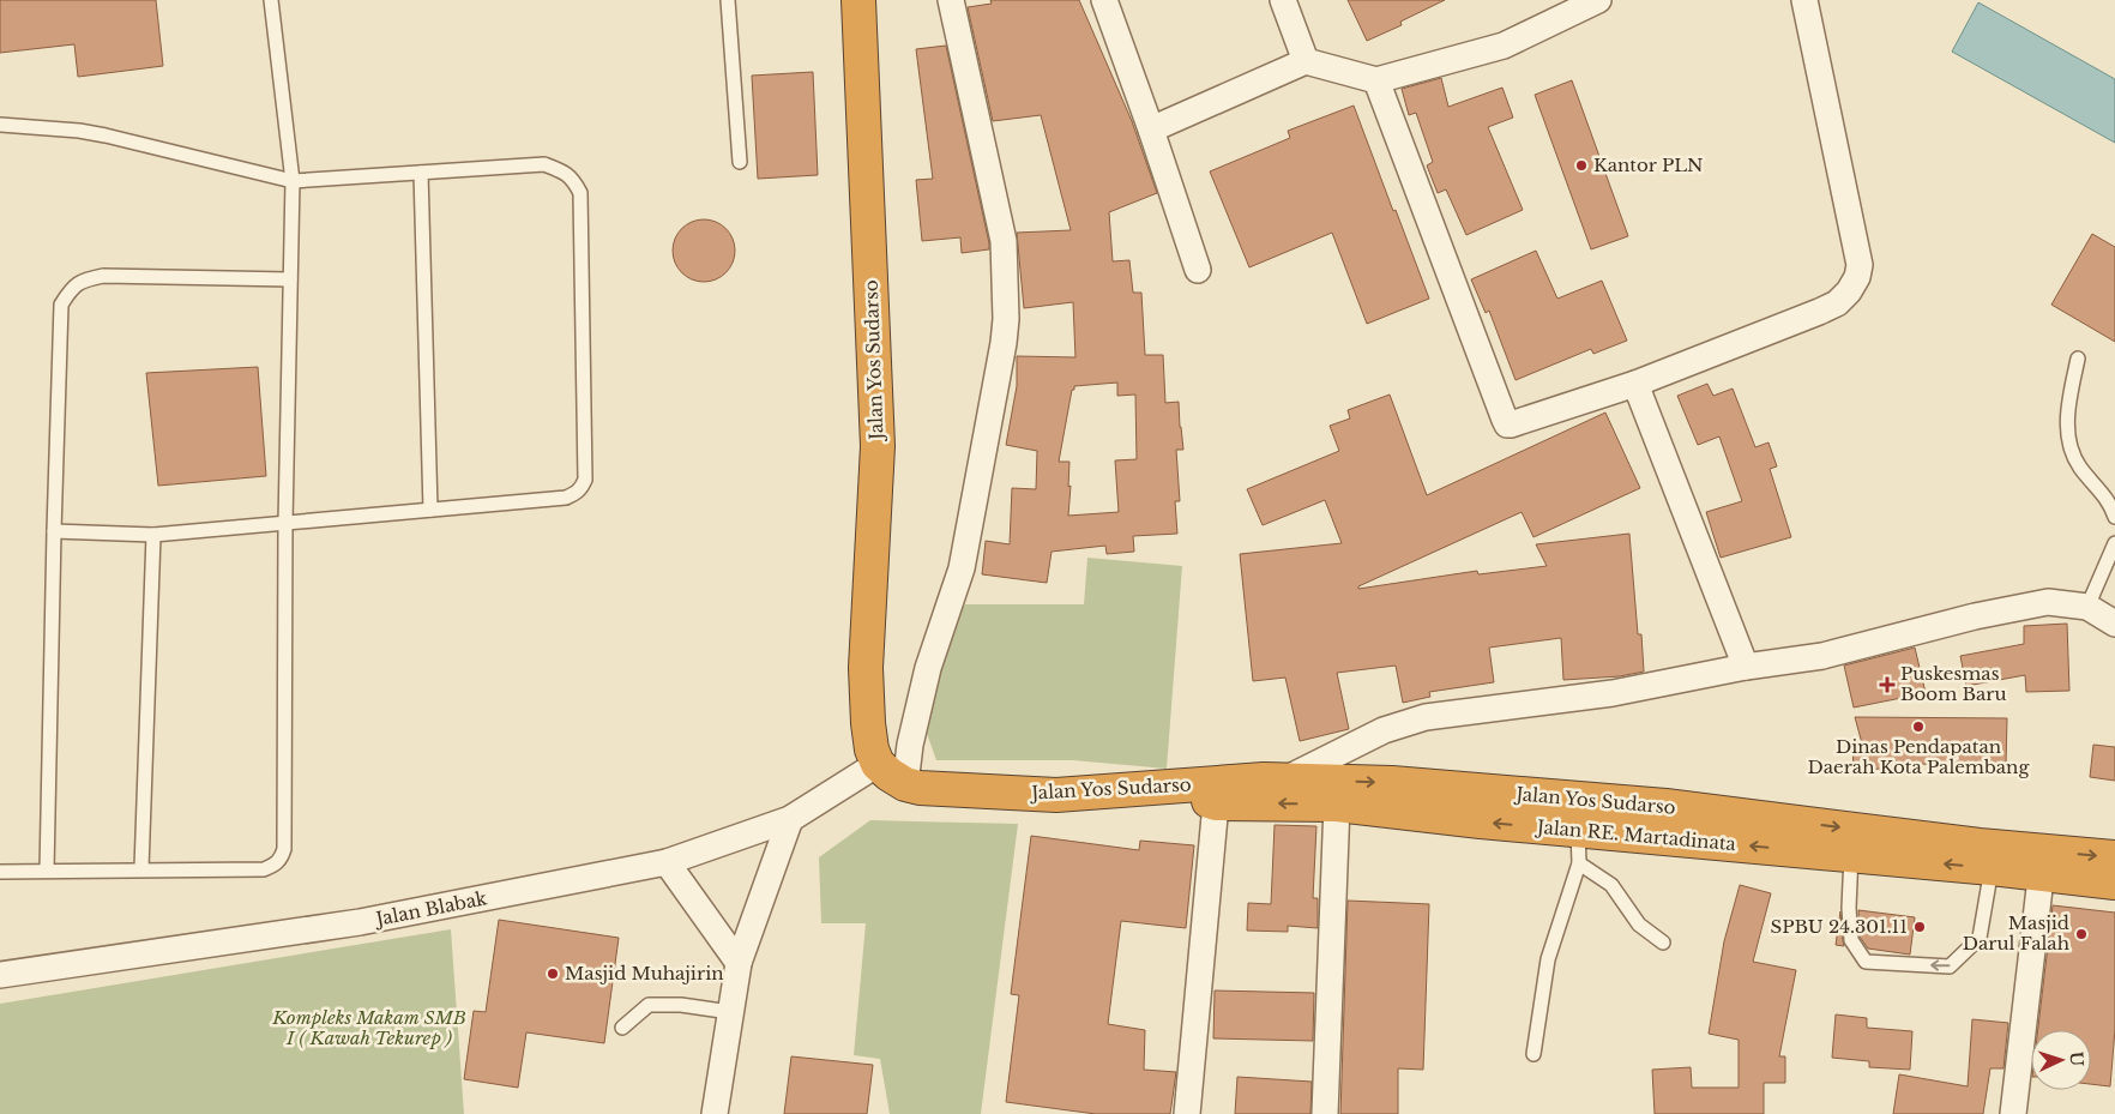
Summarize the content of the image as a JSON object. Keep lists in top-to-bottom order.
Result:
{
  "streets": {
    "highway": ["Jalan Yos Sudarso", "Jalan RE. Martadinata"],
    "street": ["Jalan Blabak"]
  },
  "crossings": [
    ["Jalan Yos Sudarso", "Jalan RE. Martadinata"],
    ["Jalan Yos Sudarso", "Jalan Blabak"]
  ],
  "one_way": ["Jalan Yos Sudarso", "Jalan RE. Martadinata"],
  "parks": ["Kompleks Makam SMB I ( Kawah Tekurep )"],
  "places": {
    "other": [
      "Kantor PLN",
      "Dinas Pendapatan Daerah Kota Palembang",
      "SPBU 24.301.11",
      "Masjid Darul Falah",
      "Masjid Muhajirin"
    ],
    "health": ["Puskesmas Boom Baru"]
  },
  "north": "right"
}
